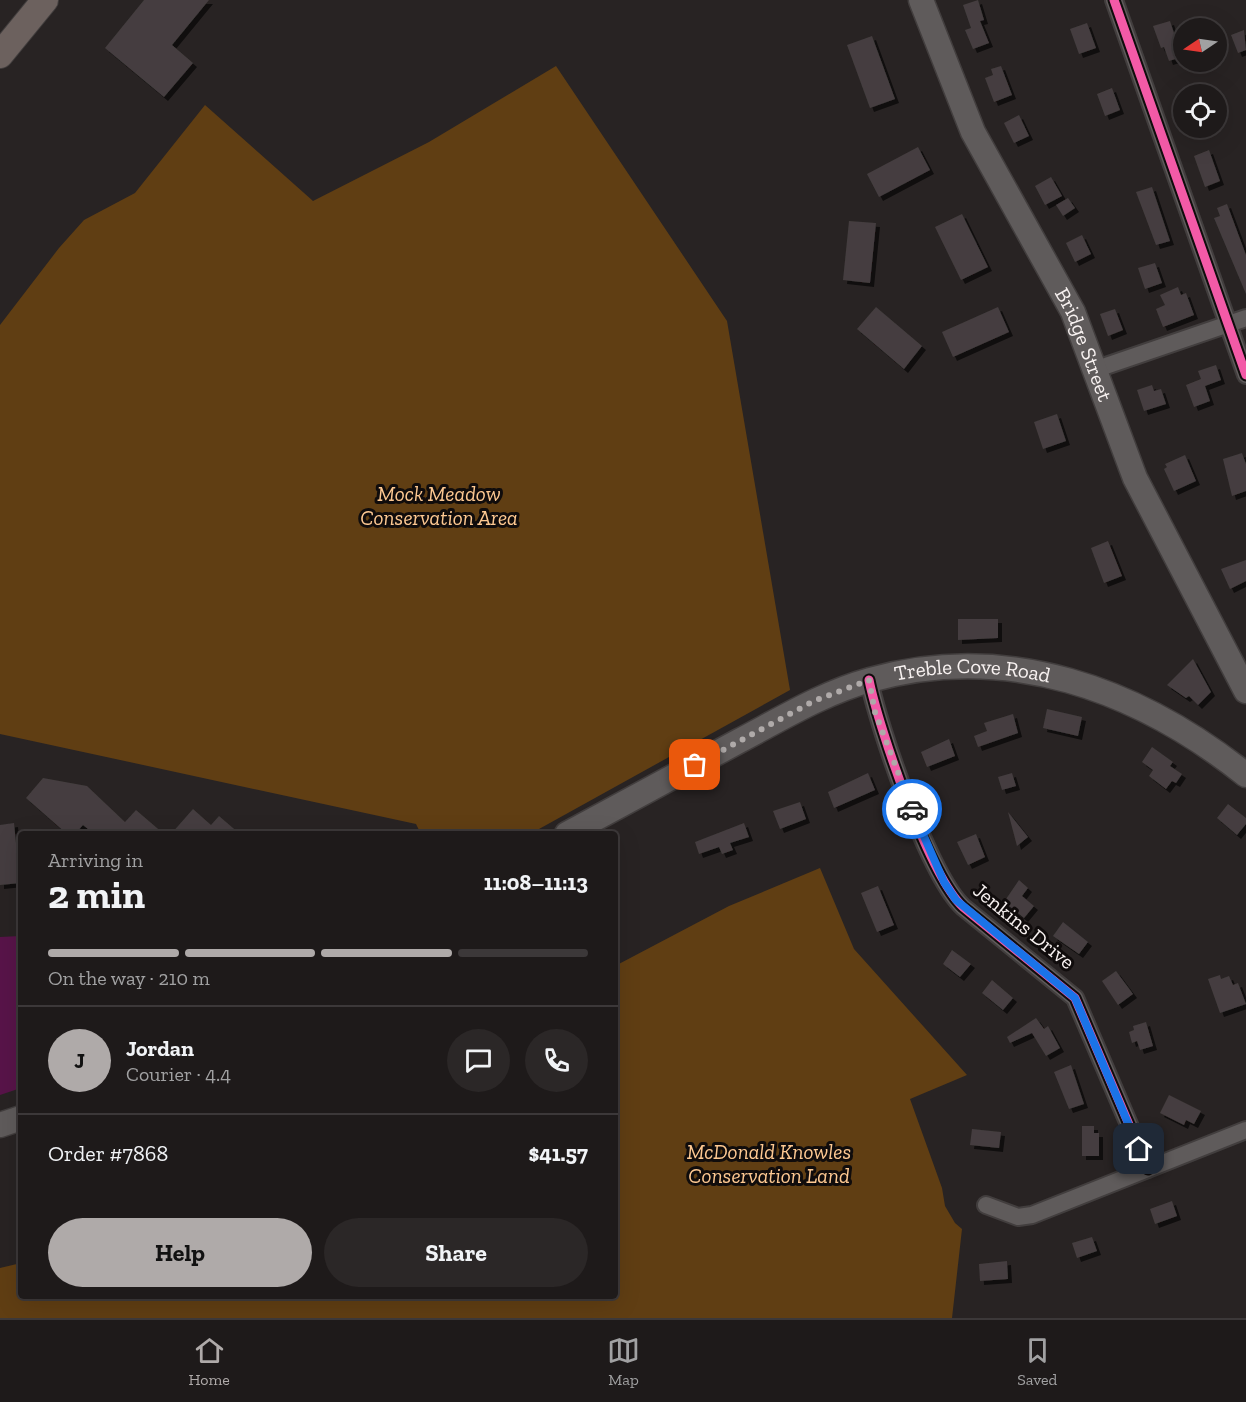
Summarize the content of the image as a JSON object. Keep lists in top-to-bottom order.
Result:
{
  "streets": {
    "main road": ["Bridge Street", "Treble Cove Road"],
    "street": ["Jenkins Drive"]
  },
  "crossings": [
    ["Treble Cove Road", "Jenkins Drive"]
  ],
  "parks": ["Mock Meadow Conservation Area", "McDonald Knowles Conservation Land"],
  "north": "left",
  "page": {
    "heading": ["2 min", "Arriving in", "11:08–11:13"],
    "panel": [
      "Jordan",
      "Courier · 4.4",
      "Order #7868",
      "$41.57"
    ],
    "bar": "On the way · 210 m",
    "round": "J",
    "buttons": ["Help", "Share"],
    "tabs": ["Home", "Map", "Saved"]
  }
}
